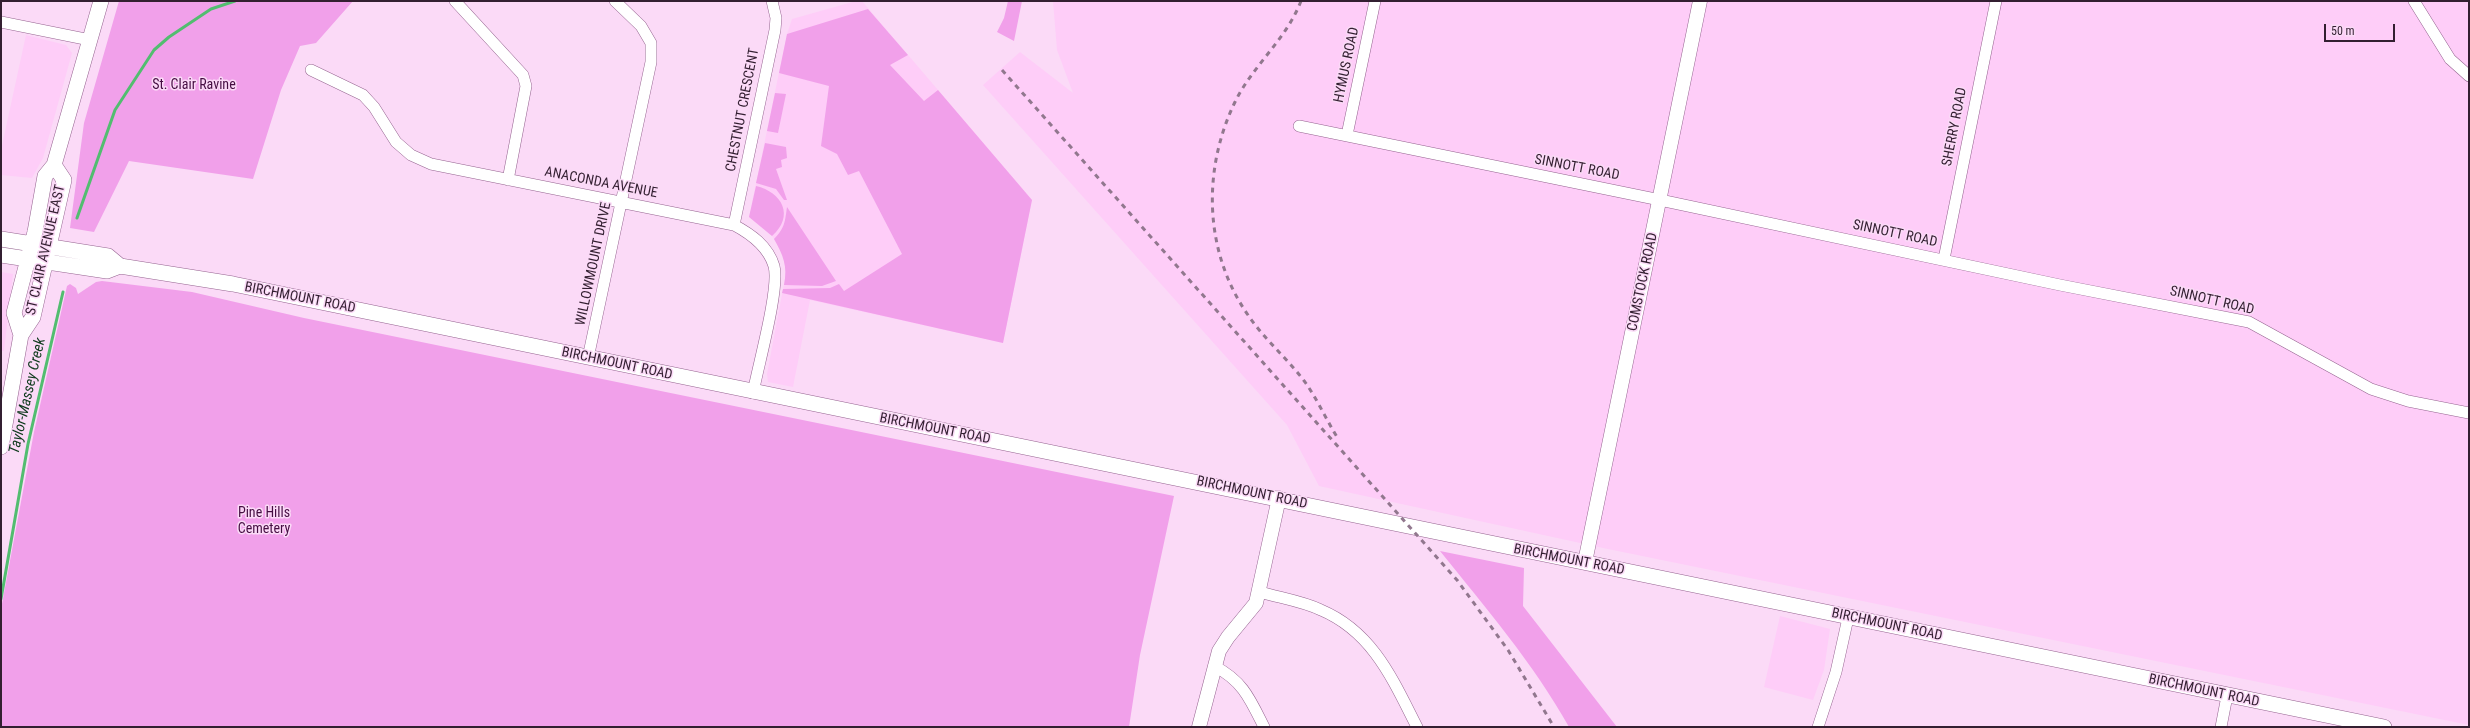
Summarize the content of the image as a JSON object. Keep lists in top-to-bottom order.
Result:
{
  "streets": {
    "main road": ["ST CLAIR AVENUE EAST", "BIRCHMOUNT ROAD"],
    "street": [
      "HYMUS ROAD",
      "CHESTNUT CRESCENT",
      "SHERRY ROAD",
      "SINNOTT ROAD",
      "ANACONDA AVENUE",
      "WILLOWMOUNT DRIVE",
      "COMSTOCK ROAD"
    ]
  },
  "crossings": [
    ["HYMUS ROAD", "SINNOTT ROAD"],
    ["CHESTNUT CRESCENT", "ANACONDA AVENUE"],
    ["SHERRY ROAD", "SINNOTT ROAD"],
    ["SINNOTT ROAD", "COMSTOCK ROAD"],
    ["ANACONDA AVENUE", "WILLOWMOUNT DRIVE"],
    ["ANACONDA AVENUE", "BIRCHMOUNT ROAD"],
    ["ST CLAIR AVENUE EAST", "BIRCHMOUNT ROAD"],
    ["WILLOWMOUNT DRIVE", "BIRCHMOUNT ROAD"],
    ["COMSTOCK ROAD", "BIRCHMOUNT ROAD"]
  ],
  "water": ["Taylor-Massey Creek"],
  "parks": ["St. Clair Ravine", "Pine Hills Cemetery"],
  "scale_bar": "50 m"
}
